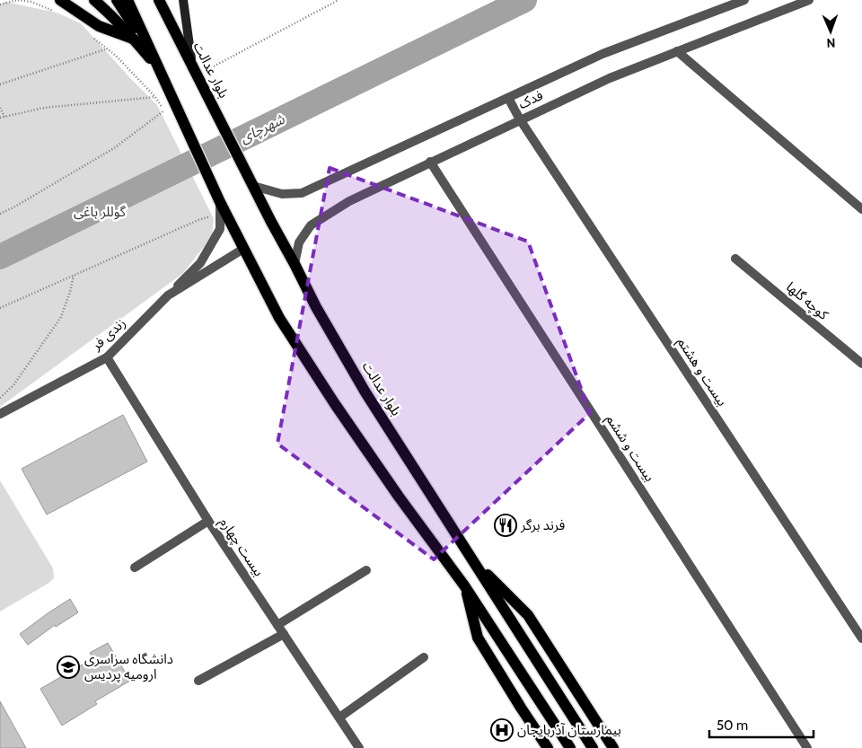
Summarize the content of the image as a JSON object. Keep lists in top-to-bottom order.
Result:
{
  "streets": {
    "main road": ["بلوار عدالت"],
    "street": [
      "فدک",
      "کوچه گلها",
      "زندی فر",
      "بیست و هشتم",
      "بیست و ششم",
      "بیست چهارم"
    ]
  },
  "crossings": [
    ["بلوار عدالت", "فدک"],
    ["فدک", "بیست و هشتم"],
    ["فدک", "بیست و ششم"],
    ["زندی فر", "بیست چهارم"]
  ],
  "water": ["شهرچای"],
  "parks": ["گوللر باغی"],
  "places": {
    "restaurant": ["فرند برگر"],
    "school or university": ["دانشگاه سراسری ارومیه پردیس"],
    "hospital": ["بیمارستان آذربایجان"]
  },
  "scale_bar": "50 m",
  "north": "bottom"
}
